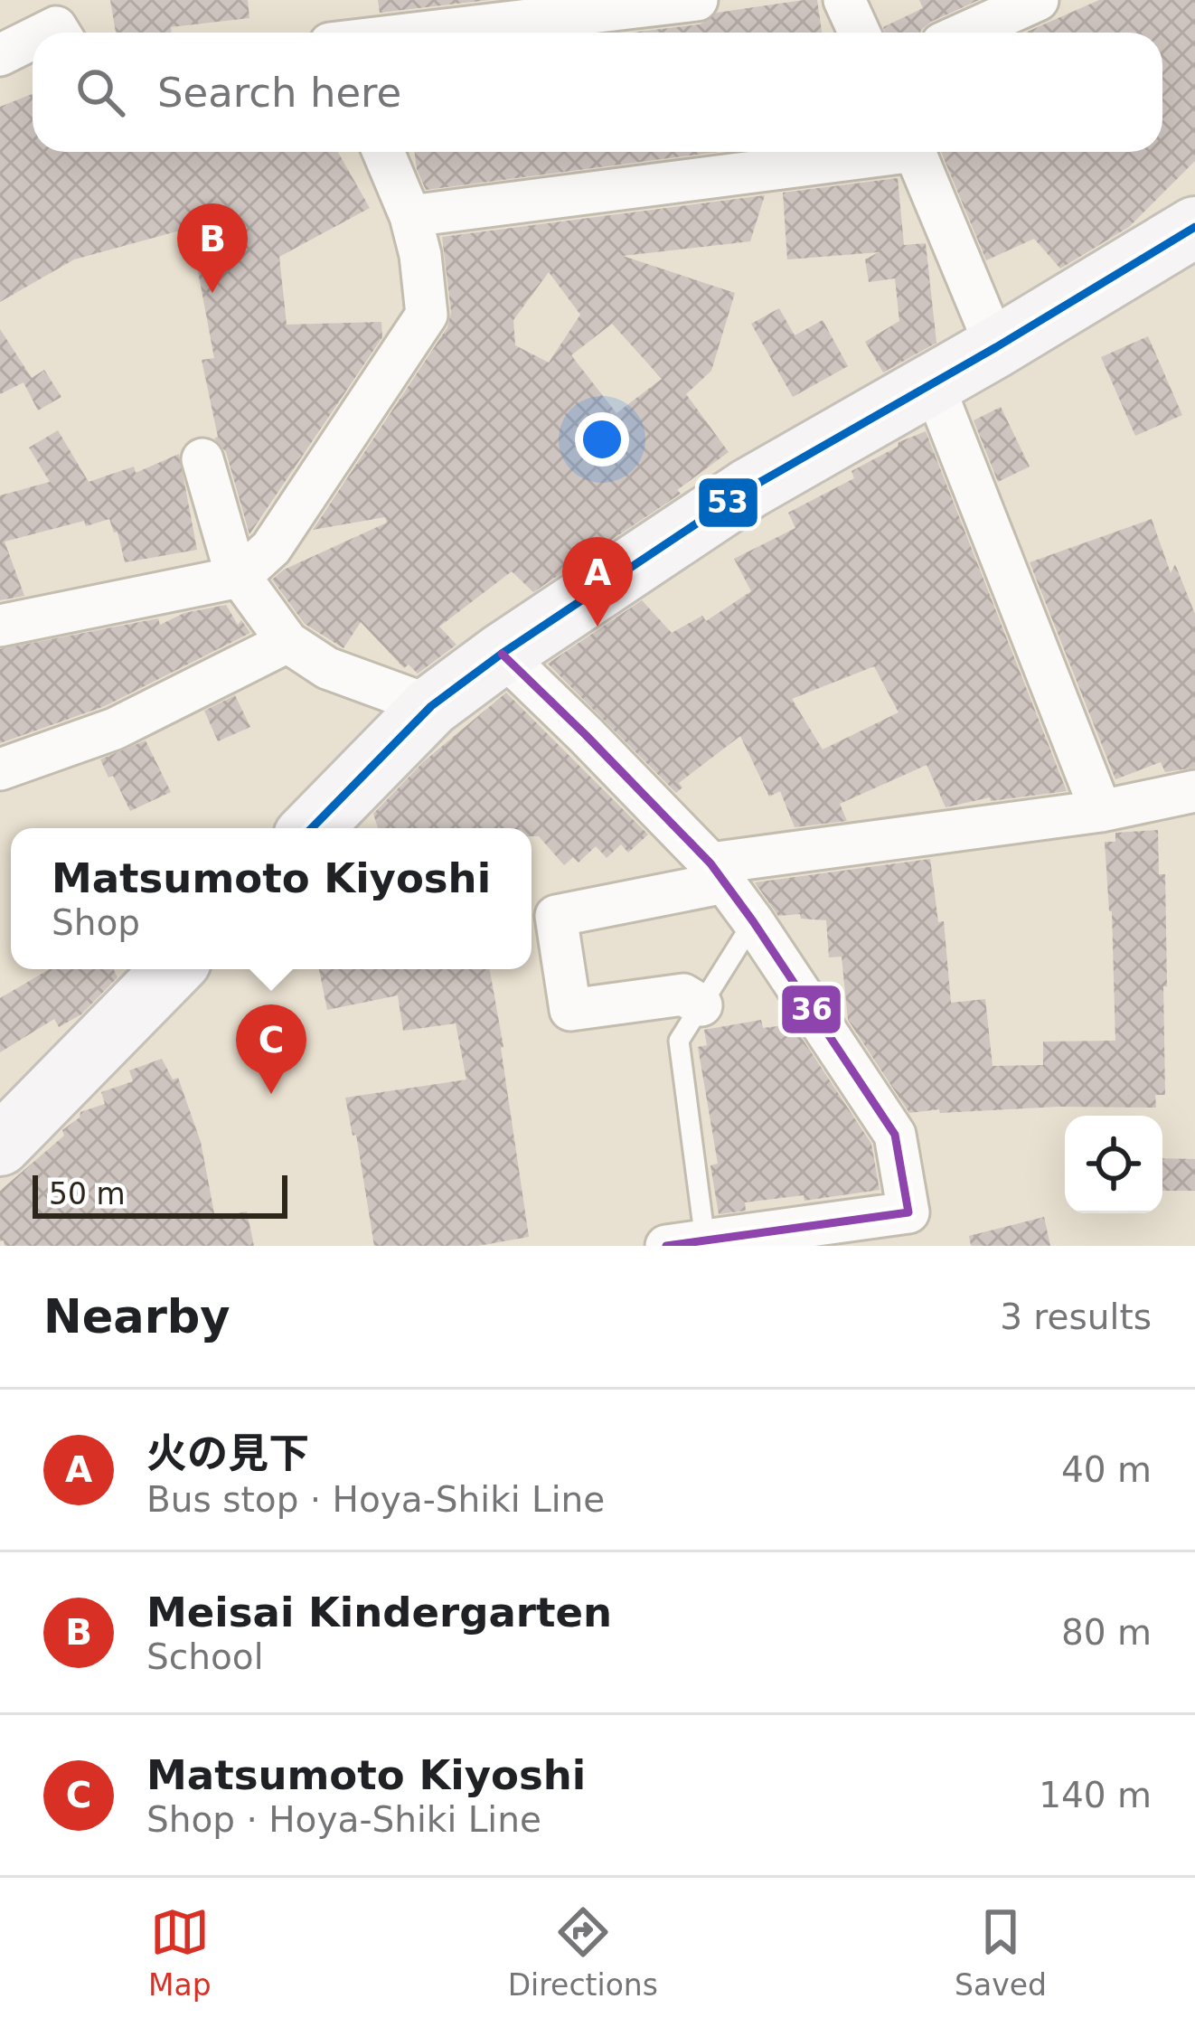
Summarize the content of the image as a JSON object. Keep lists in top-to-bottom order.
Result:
{
  "lines": ["transit line 53", "transit line 36"],
  "scale_bar": "50 m",
  "page": {
    "search": "Search here",
    "pins": ["B", "A", "C"],
    "popup": ["Matsumoto Kiyoshi", "Shop"],
    "scale": "50 m",
    "heading": ["Nearby", "3 results"],
    "list": [
      {
        "mark": "A",
        "name": "火の見下",
        "note": "Bus stop · Hoya-Shiki Line",
        "value": "40 m"
      },
      {
        "mark": "B",
        "name": "Meisai Kindergarten",
        "note": "School",
        "value": "80 m"
      },
      {
        "mark": "C",
        "name": "Matsumoto Kiyoshi",
        "note": "Shop · Hoya-Shiki Line",
        "value": "140 m"
      }
    ],
    "nav": ["Map", "Directions", "Saved"]
  }
}
